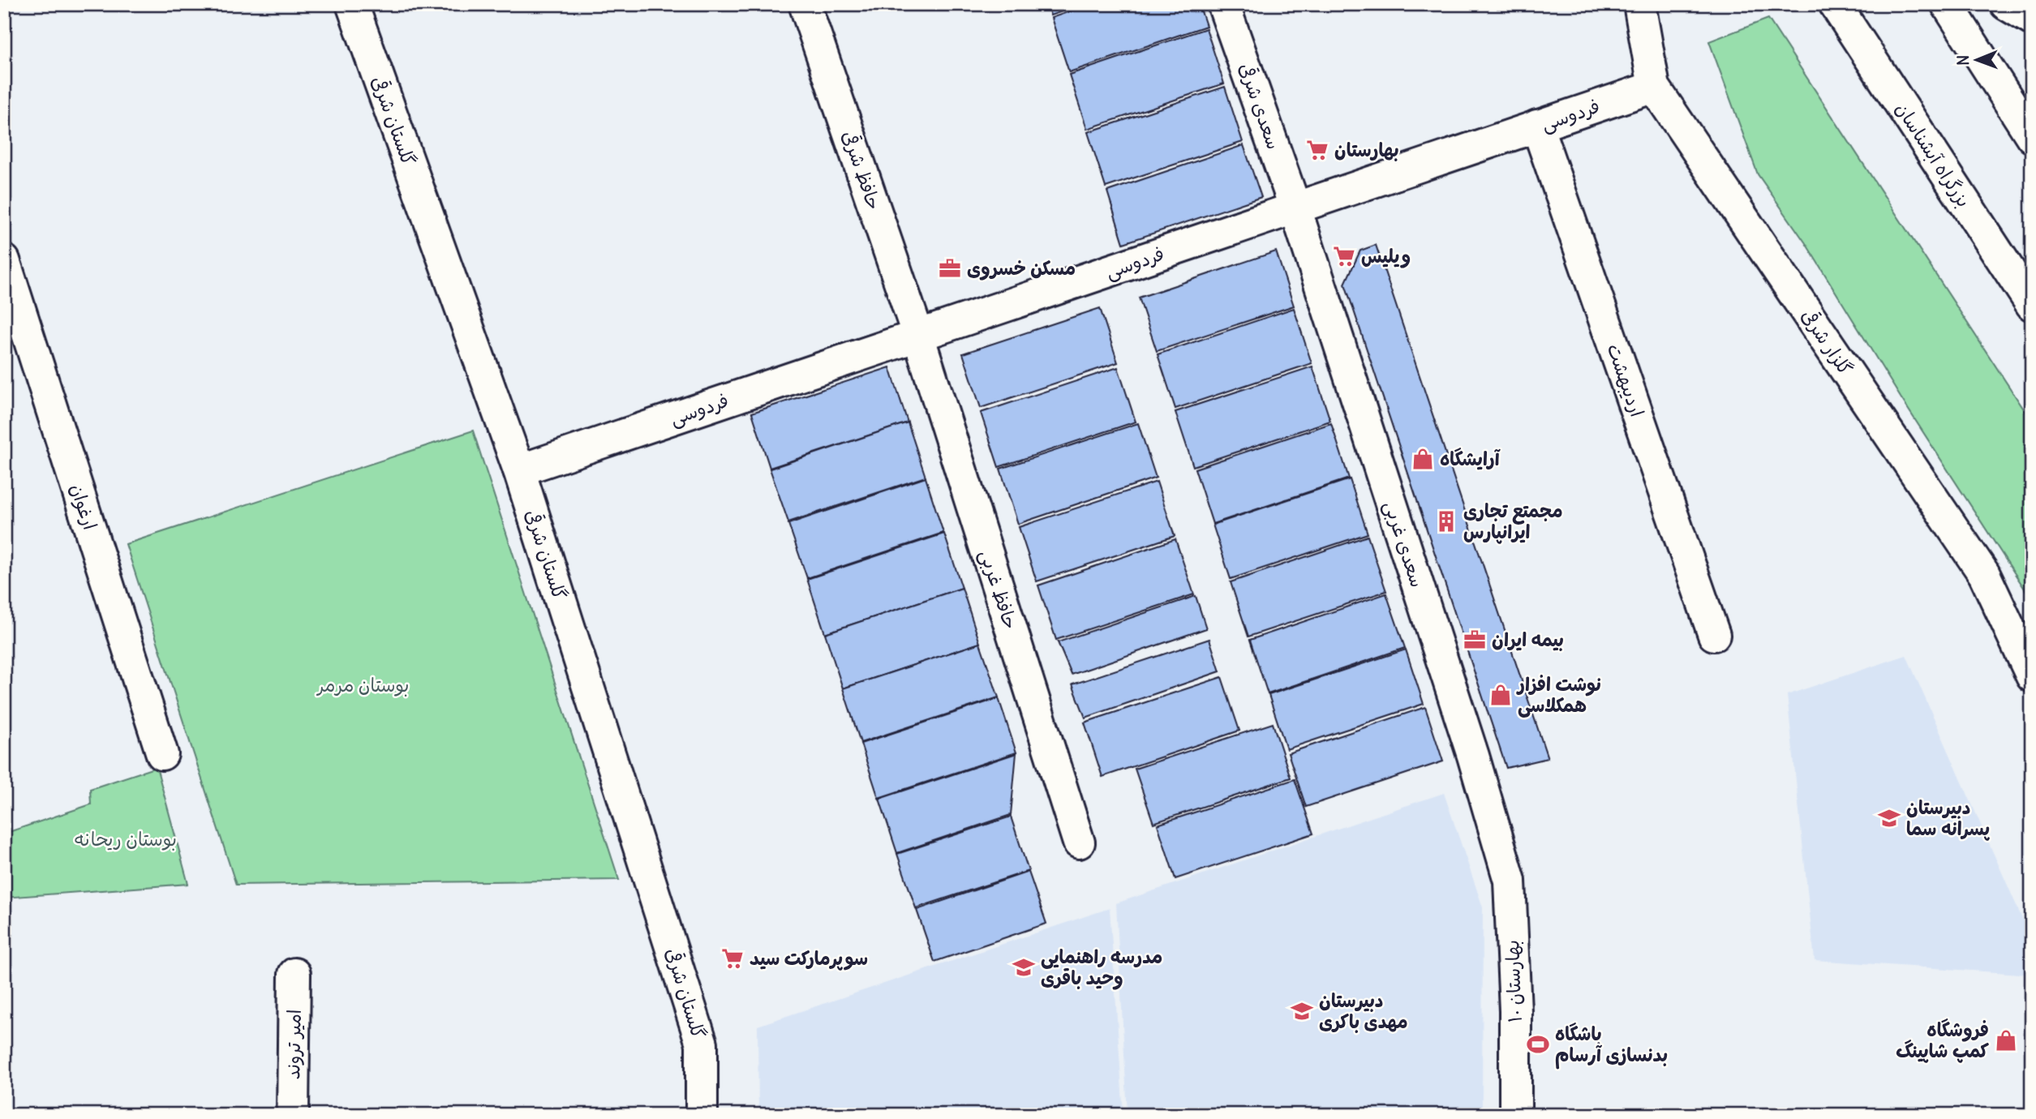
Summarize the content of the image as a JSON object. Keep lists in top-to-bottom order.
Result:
{
  "streets": {
    "main road": [
      "سعدی شرقی",
      "فردوسی",
      "گلستان شرقی",
      "بزرگراه آبشناسان",
      "حافظ شرقی",
      "گلزار شرقی",
      "اردیبهشت",
      "ارغوان",
      "سعدی غربی",
      "حافظ غربی",
      "بهارستان ۱۰",
      "امیر تروند"
    ]
  },
  "crossings": [
    ["سعدی شرقی", "فردوسی"],
    ["سعدی شرقی", "سعدی غربی"],
    ["فردوسی", "گلستان شرقی"],
    ["فردوسی", "حافظ شرقی"],
    ["فردوسی", "گلزار شرقی"],
    ["فردوسی", "اردیبهشت"],
    ["فردوسی", "سعدی غربی"],
    ["فردوسی", "حافظ غربی"],
    ["حافظ شرقی", "حافظ غربی"],
    ["سعدی غربی", "بهارستان ۱۰"]
  ],
  "parks": ["بوستان مرمر", "بوستان ریحانه"],
  "places": {
    "supermarket": ["بهارستان", "ویلیس", "سوپرمارکت سید"],
    "office": ["مسکن خسروی", "بیمه ایران"],
    "shop": ["آرایشگاه", "نوشت افزار همکلاسی", "فروشگاه کمپ شاپینگ"],
    "building": ["مجمتع تجاری ایرانپارس"],
    "school or university": ["دبیرستان پسرانه سما", "مدرسه راهنمایی وحید باقری", "دبیرستان مهدی باکری"],
    "sports": ["باشگاه بدنسازی آرسام"]
  },
  "north": "left"
}
